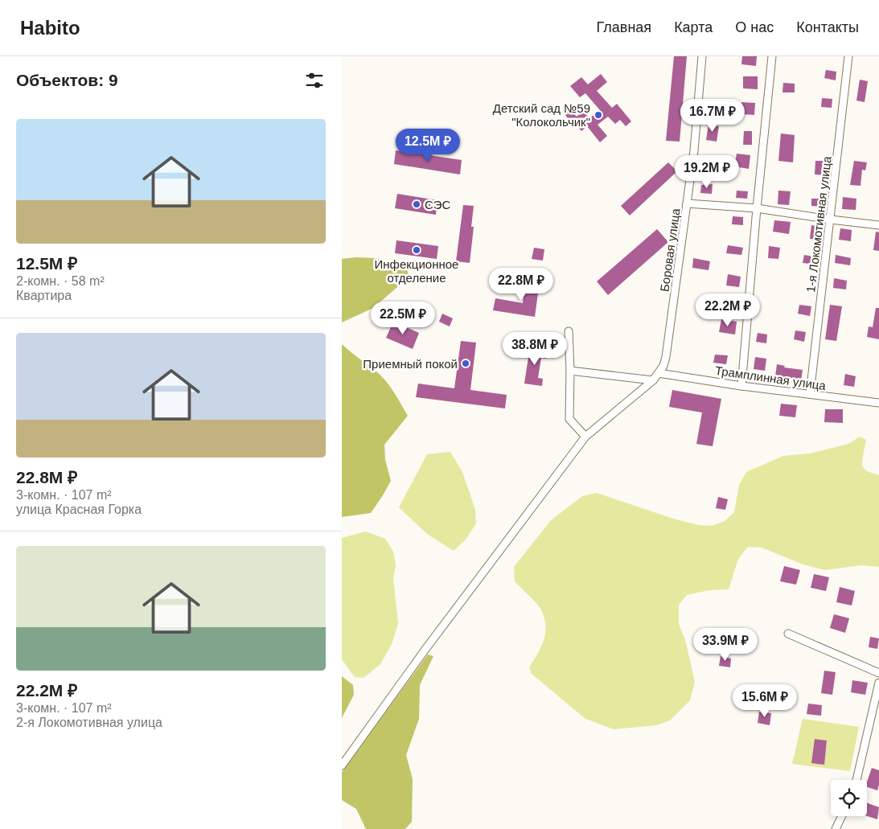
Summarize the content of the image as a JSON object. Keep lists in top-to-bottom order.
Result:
{
  "streets": {
    "street": ["1-я Локомотивная улица", "Боровая улица", "Трамплинная улица"]
  },
  "crossings": [
    ["1-я Локомотивная улица", "Трамплинная улица"],
    ["Боровая улица", "Трамплинная улица"]
  ],
  "places": [
    "Детский сад №59 \"Колокольчик\"",
    "СЭС",
    "Инфекционное отделение",
    "Приемный покой"
  ],
  "page": {
    "header": "Habito",
    "nav": [
      "Главная",
      "Карта",
      "О нас",
      "Контакты"
    ],
    "heading": "Объектов: 9",
    "price": [
      "16.7M ₽",
      "12.5M ₽",
      "19.2M ₽",
      "22.8M ₽",
      "22.2M ₽",
      "22.5M ₽",
      "38.8M ₽",
      "33.9M ₽",
      "15.6M ₽"
    ],
    "list": [
      {
        "name": "12.5M ₽",
        "note": "2-комн. · 58 m² · Квартира"
      },
      {
        "name": "22.8M ₽",
        "note": "3-комн. · 107 m² · улица Красная Горка"
      },
      {
        "name": "22.2M ₽",
        "note": "3-комн. · 107 m² · 2-я Локомотивная улица"
      }
    ]
  }
}
